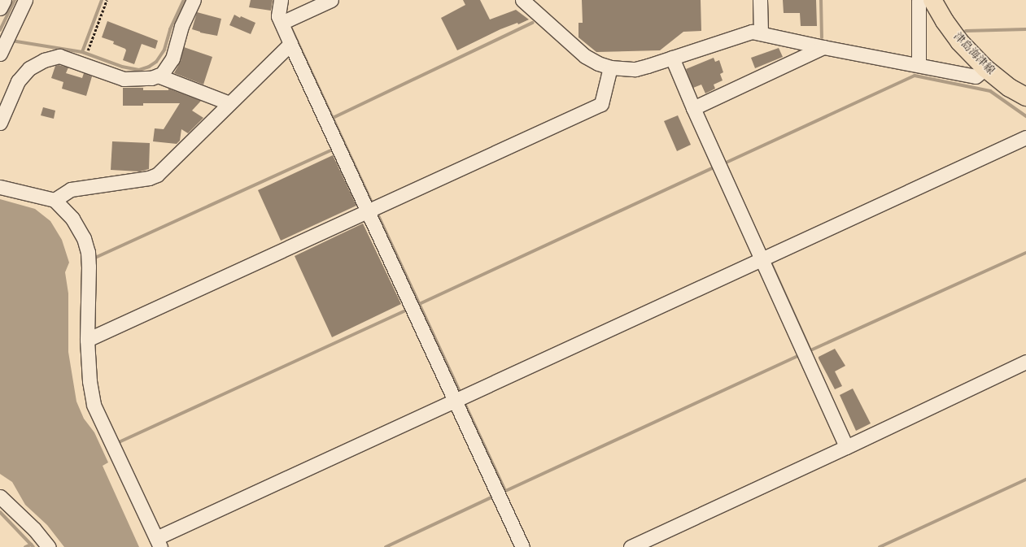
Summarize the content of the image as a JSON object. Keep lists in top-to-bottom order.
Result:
{
  "streets": {
    "main road": ["津島海津線"]
  }
}
